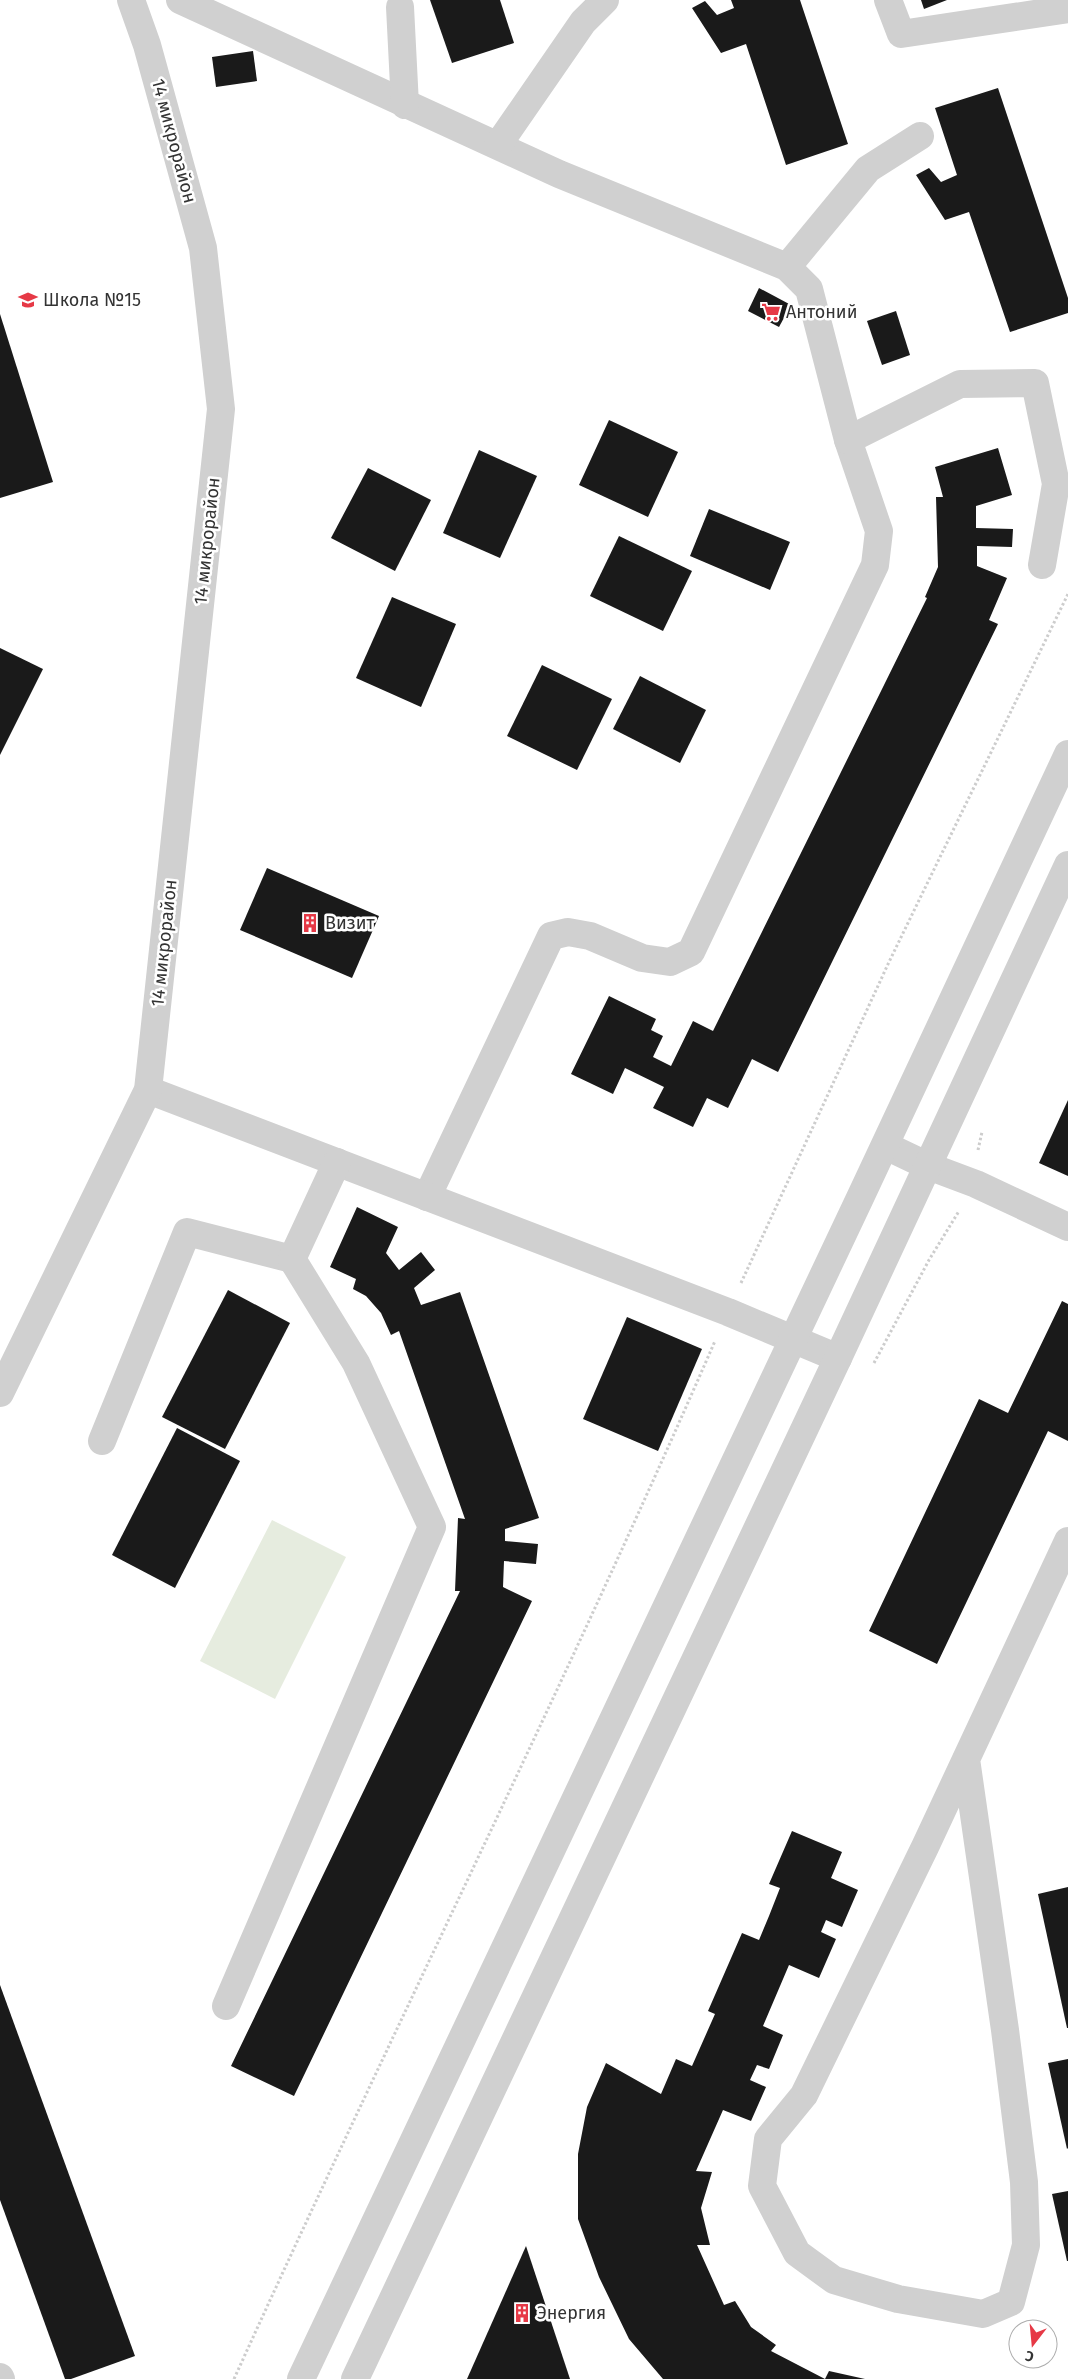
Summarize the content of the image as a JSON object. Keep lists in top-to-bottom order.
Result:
{
  "streets": {
    "street": ["14 микрорайон"]
  },
  "places": {
    "school or university": ["Школа №15"],
    "supermarket": ["Антоний"],
    "building": ["Визит", "Энергия"]
  },
  "north": "bottom"
}
